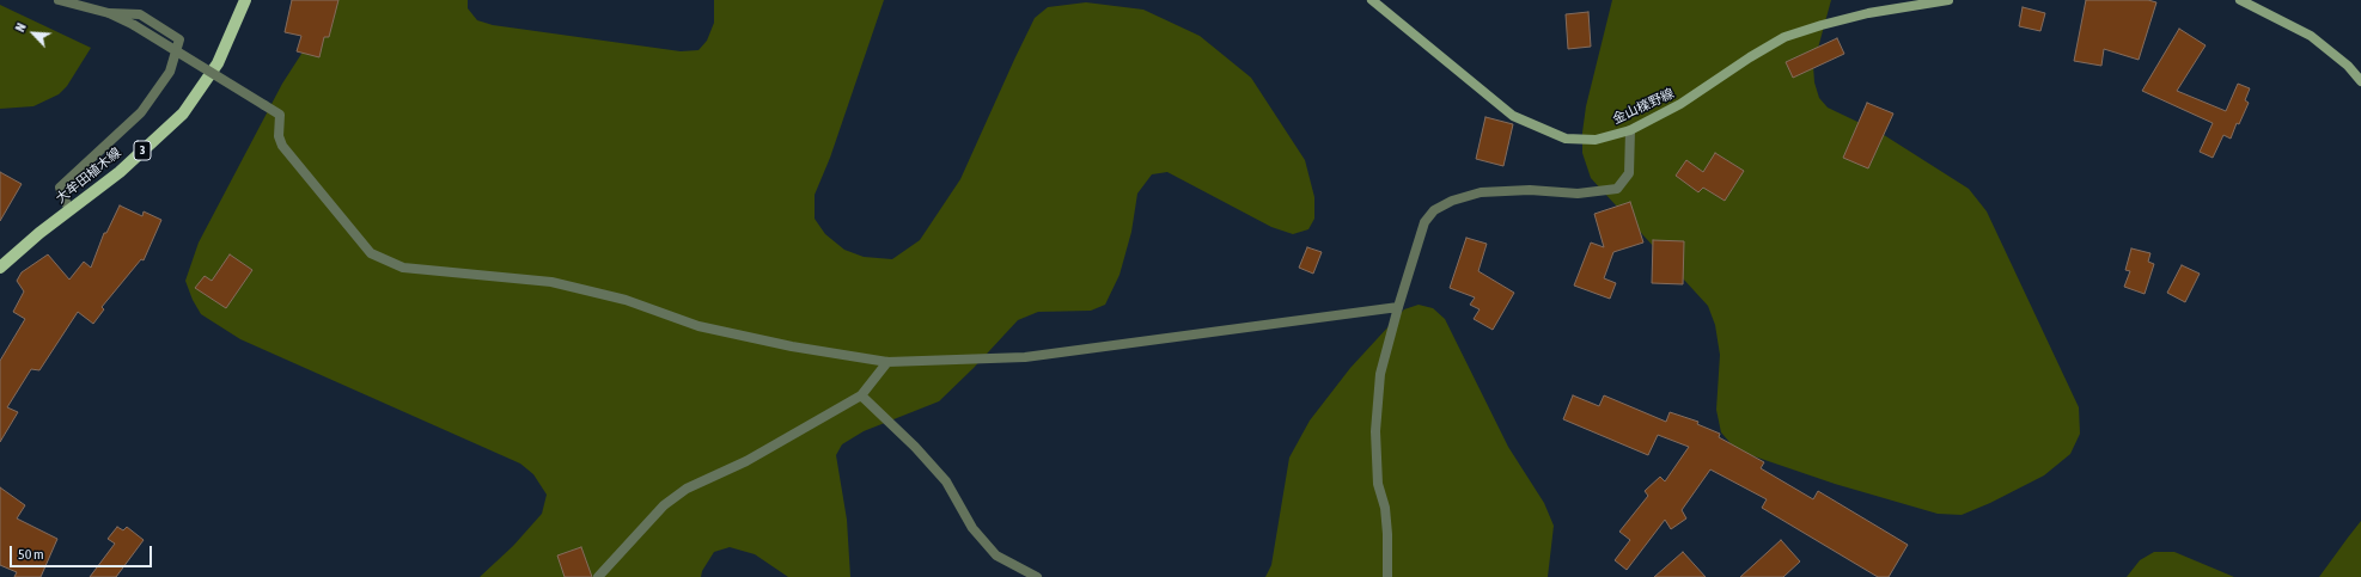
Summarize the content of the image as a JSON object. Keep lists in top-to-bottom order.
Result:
{
  "streets": {
    "main road": ["金山檪野線", "3", "大牟田植木線"]
  },
  "scale_bar": "50 m",
  "north": "top left"
}
